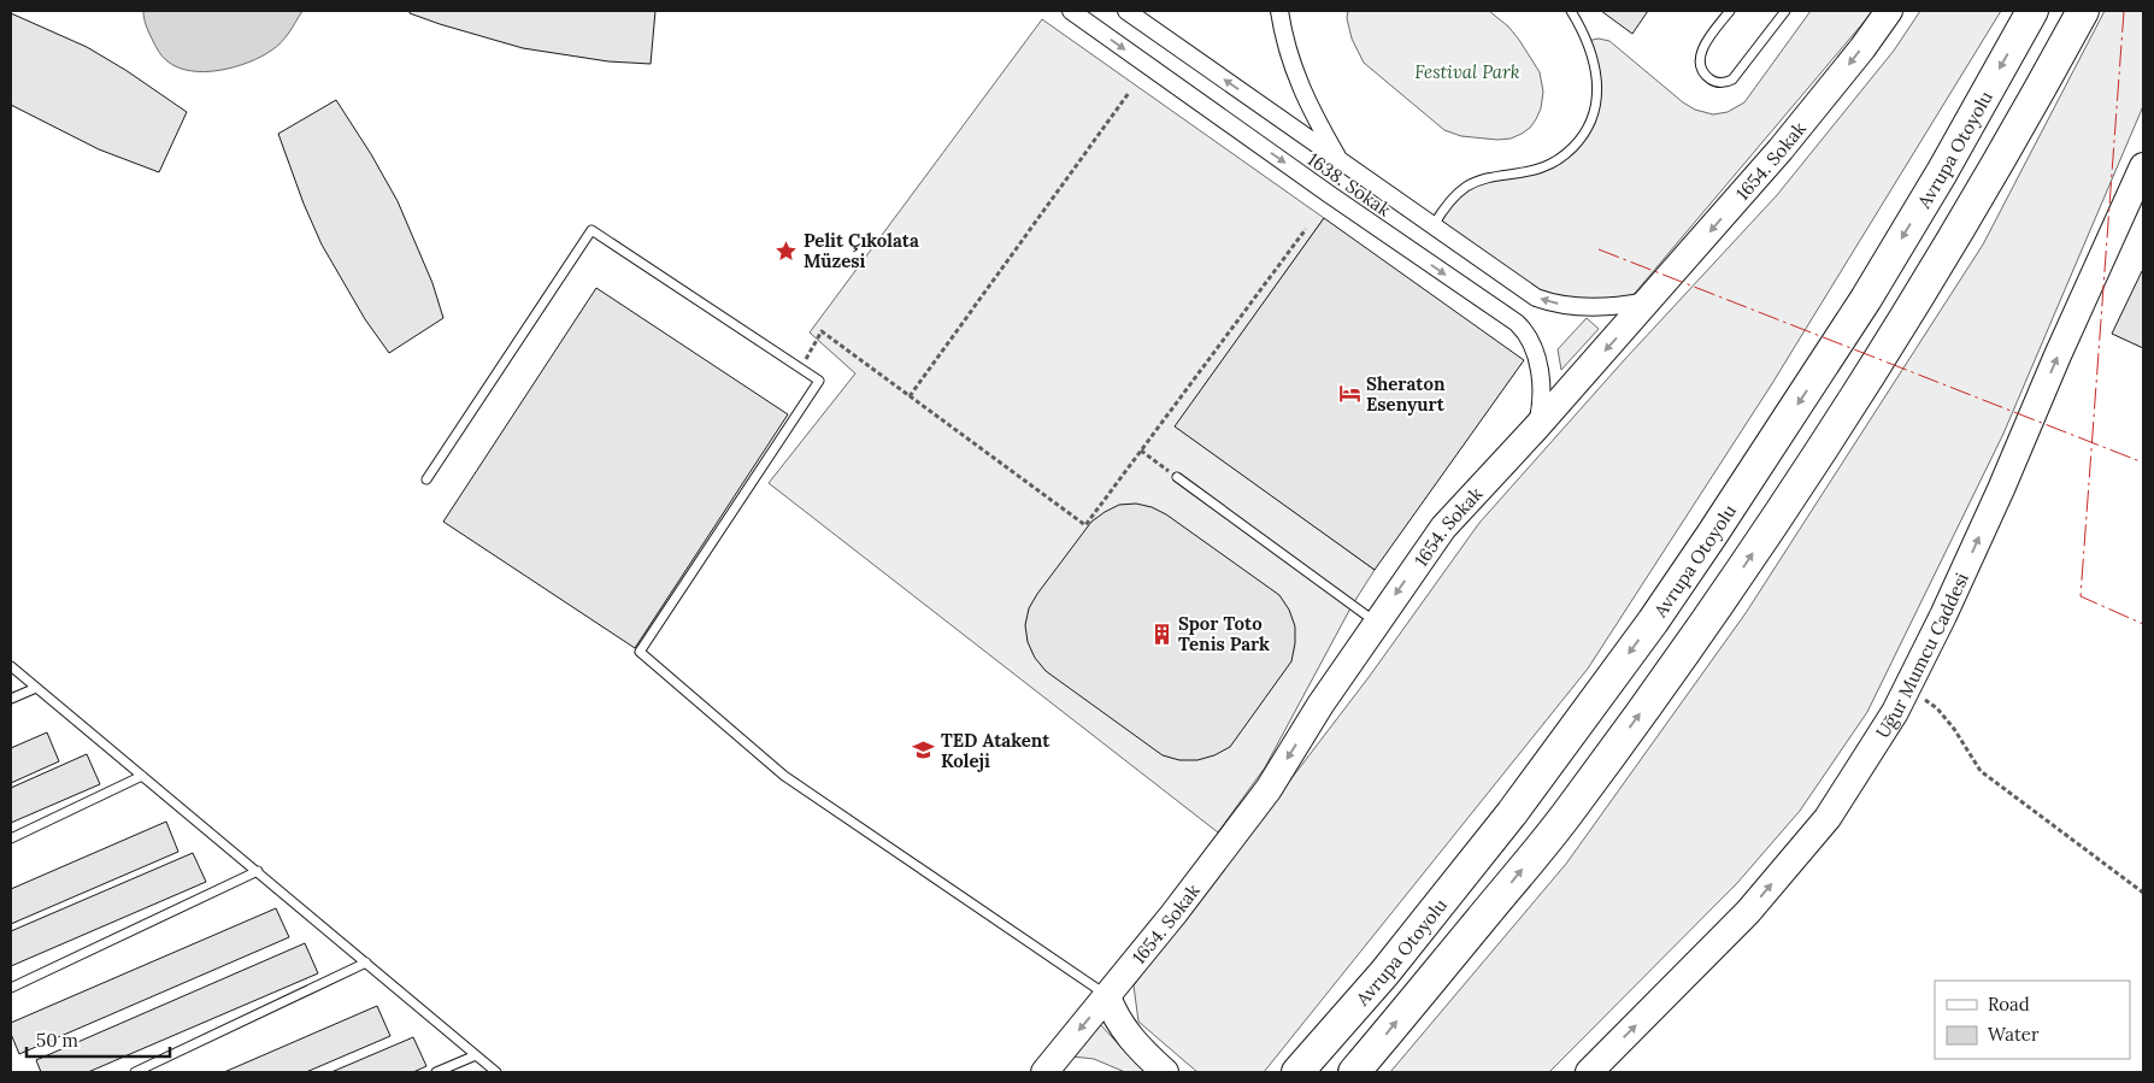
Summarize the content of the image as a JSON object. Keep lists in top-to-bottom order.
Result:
{
  "streets": {
    "highway": ["Avrupa Otoyolu"],
    "main road": ["1654. Sokak", "Uğur Mumcu Caddesi"],
    "street": ["1638. Sokak"]
  },
  "crossings": [
    ["1654. Sokak", "1638. Sokak"]
  ],
  "one_way": ["1654. Sokak", "Uğur Mumcu Caddesi"],
  "parks": ["Festival Park"],
  "places": {
    "place": ["Pelit Çıkolata Müzesi"],
    "hotel": ["Sheraton Esenyurt"],
    "building": ["Spor Toto Tenis Park"],
    "school or university": ["TED Atakent Koleji"]
  },
  "legend": ["Road", "Water"],
  "scale_bar": "50 m"
}
